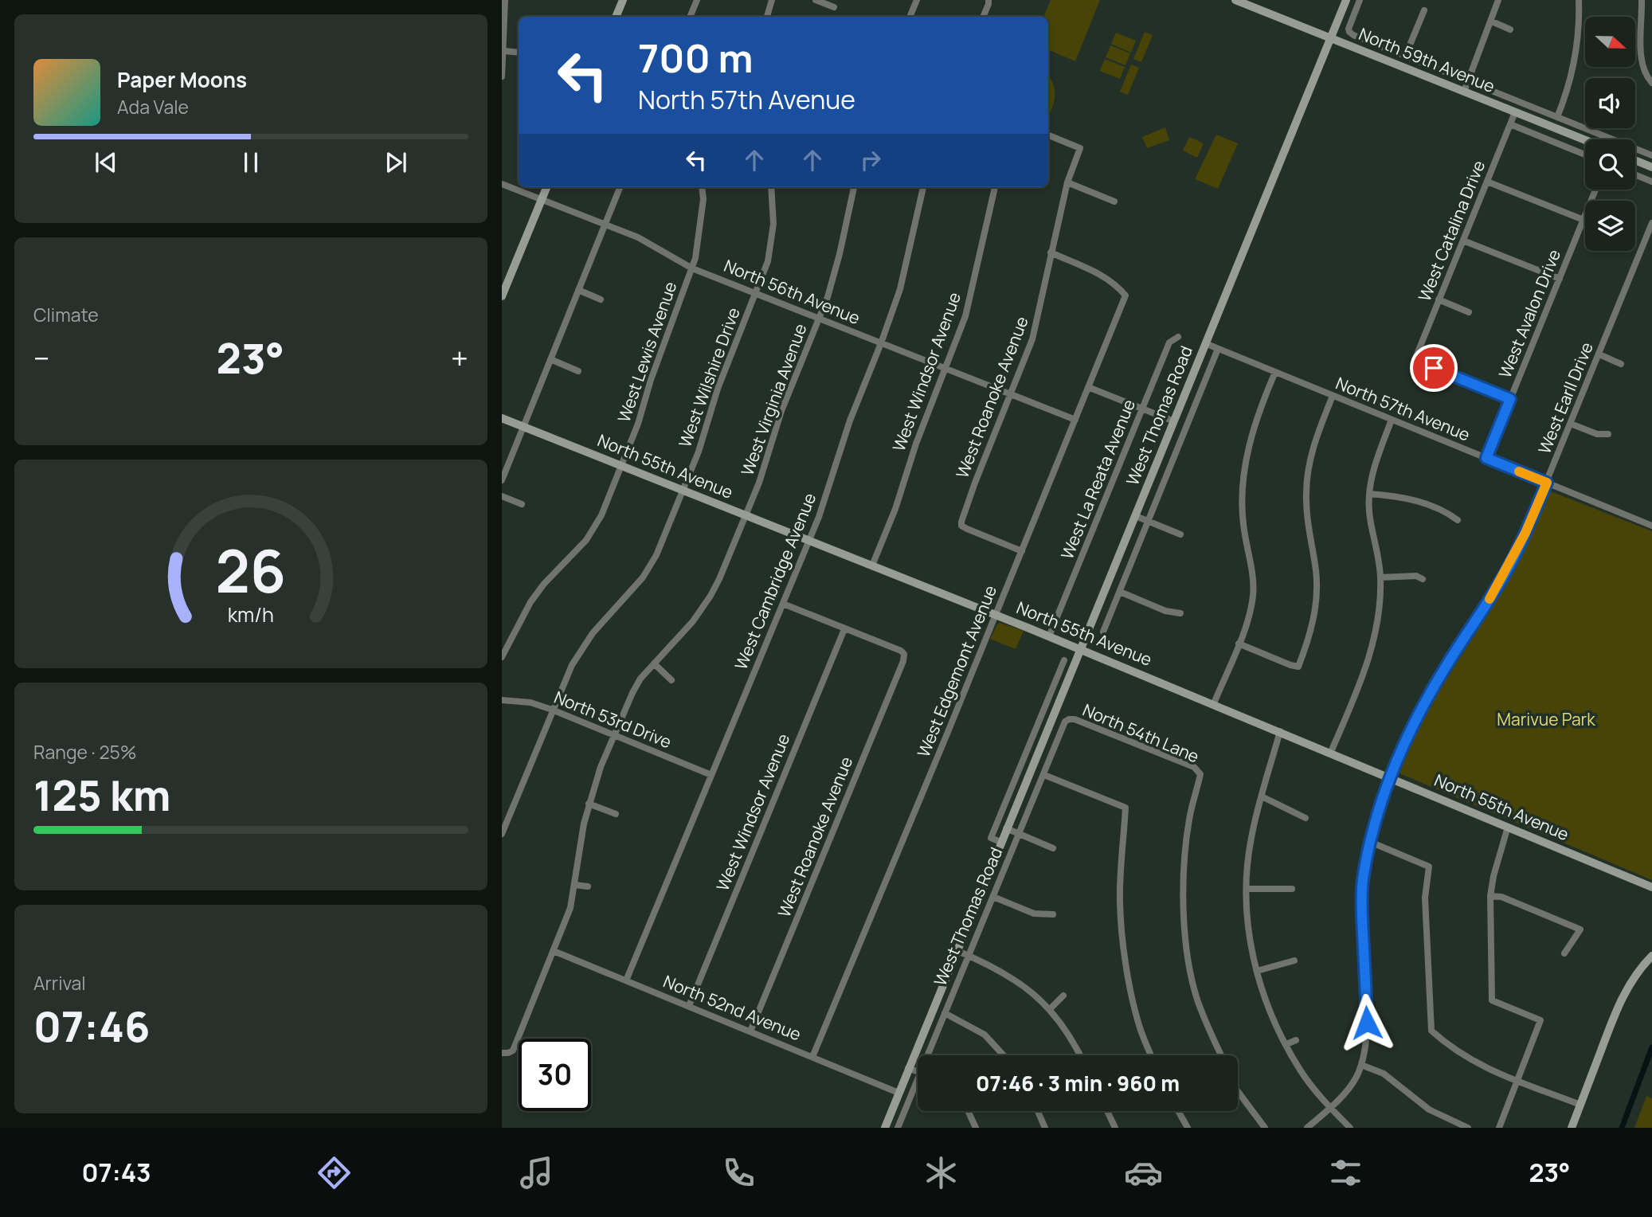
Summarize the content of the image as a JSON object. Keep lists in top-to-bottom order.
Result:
{
  "streets": {
    "main road": ["North 59th Avenue", "West Thomas Road", "North 55th Avenue"],
    "street": [
      "West Catalina Drive",
      "North 56th Avenue",
      "West Avalon Drive",
      "West Lewis Avenue",
      "West Windsor Avenue",
      "West Wilshire Drive",
      "West Roanoke Avenue",
      "West Earll Drive",
      "West Virginia Avenue",
      "North 57th Avenue",
      "West La Reata Avenue",
      "West Cambridge Avenue",
      "West Edgemont Avenue",
      "North 53rd Drive",
      "North 54th Lane",
      "North 52nd Avenue"
    ]
  },
  "crossings": [
    ["North 59th Avenue", "West Catalina Drive"],
    ["North 59th Avenue", "West Thomas Road"],
    ["West Catalina Drive", "West Avalon Drive"],
    ["North 56th Avenue", "West Lewis Avenue"],
    ["North 56th Avenue", "West Windsor Avenue"],
    ["North 56th Avenue", "West Wilshire Drive"],
    ["North 56th Avenue", "West Roanoke Avenue"],
    ["North 56th Avenue", "West Virginia Avenue"],
    ["North 56th Avenue", "West Cambridge Avenue"],
    ["North 56th Avenue", "West Edgemont Avenue"],
    ["West Avalon Drive", "North 57th Avenue"],
    ["West Lewis Avenue", "North 55th Avenue"],
    ["West Windsor Avenue", "West Roanoke Avenue"],
    ["West Windsor Avenue", "North 55th Avenue"],
    ["West Windsor Avenue", "North 52nd Avenue"],
    ["West Wilshire Drive", "North 55th Avenue"],
    ["West Wilshire Drive", "North 53rd Drive"],
    ["West Roanoke Avenue", "West Edgemont Avenue"],
    ["West Roanoke Avenue", "North 52nd Avenue"],
    ["West Earll Drive", "North 57th Avenue"],
    ["West Earll Drive", "North 55th Avenue"],
    ["West Virginia Avenue", "North 55th Avenue"],
    ["West Virginia Avenue", "North 53rd Drive"],
    ["West Virginia Avenue", "North 52nd Avenue"],
    ["North 57th Avenue", "West Thomas Road"],
    ["West Thomas Road", "North 55th Avenue"],
    ["West Thomas Road", "North 54th Lane"],
    ["West Thomas Road", "North 52nd Avenue"],
    ["North 55th Avenue", "West La Reata Avenue"],
    ["North 55th Avenue", "West Cambridge Avenue"],
    ["North 55th Avenue", "West Edgemont Avenue"],
    ["West Cambridge Avenue", "North 53rd Drive"],
    ["West Cambridge Avenue", "North 52nd Avenue"],
    ["West Edgemont Avenue", "North 52nd Avenue"]
  ],
  "parks": ["Marivue Park"],
  "north": "right",
  "page": {
    "turn": ["700 m", "North 57th Avenue"],
    "song": ["Paper Moons", "Ada Vale"],
    "tile": [
      "Climate",
      ["Range · 25%", "125 km"],
      ["Arrival", "07:46"]
    ],
    "heat": ["−", "23°", "+"],
    "limit": "30",
    "trip": "07:46 · 3 min · 960 m",
    "tabs": ["07:43", "23°"],
    "gauge": ["26", "km/h"]
  }
}
